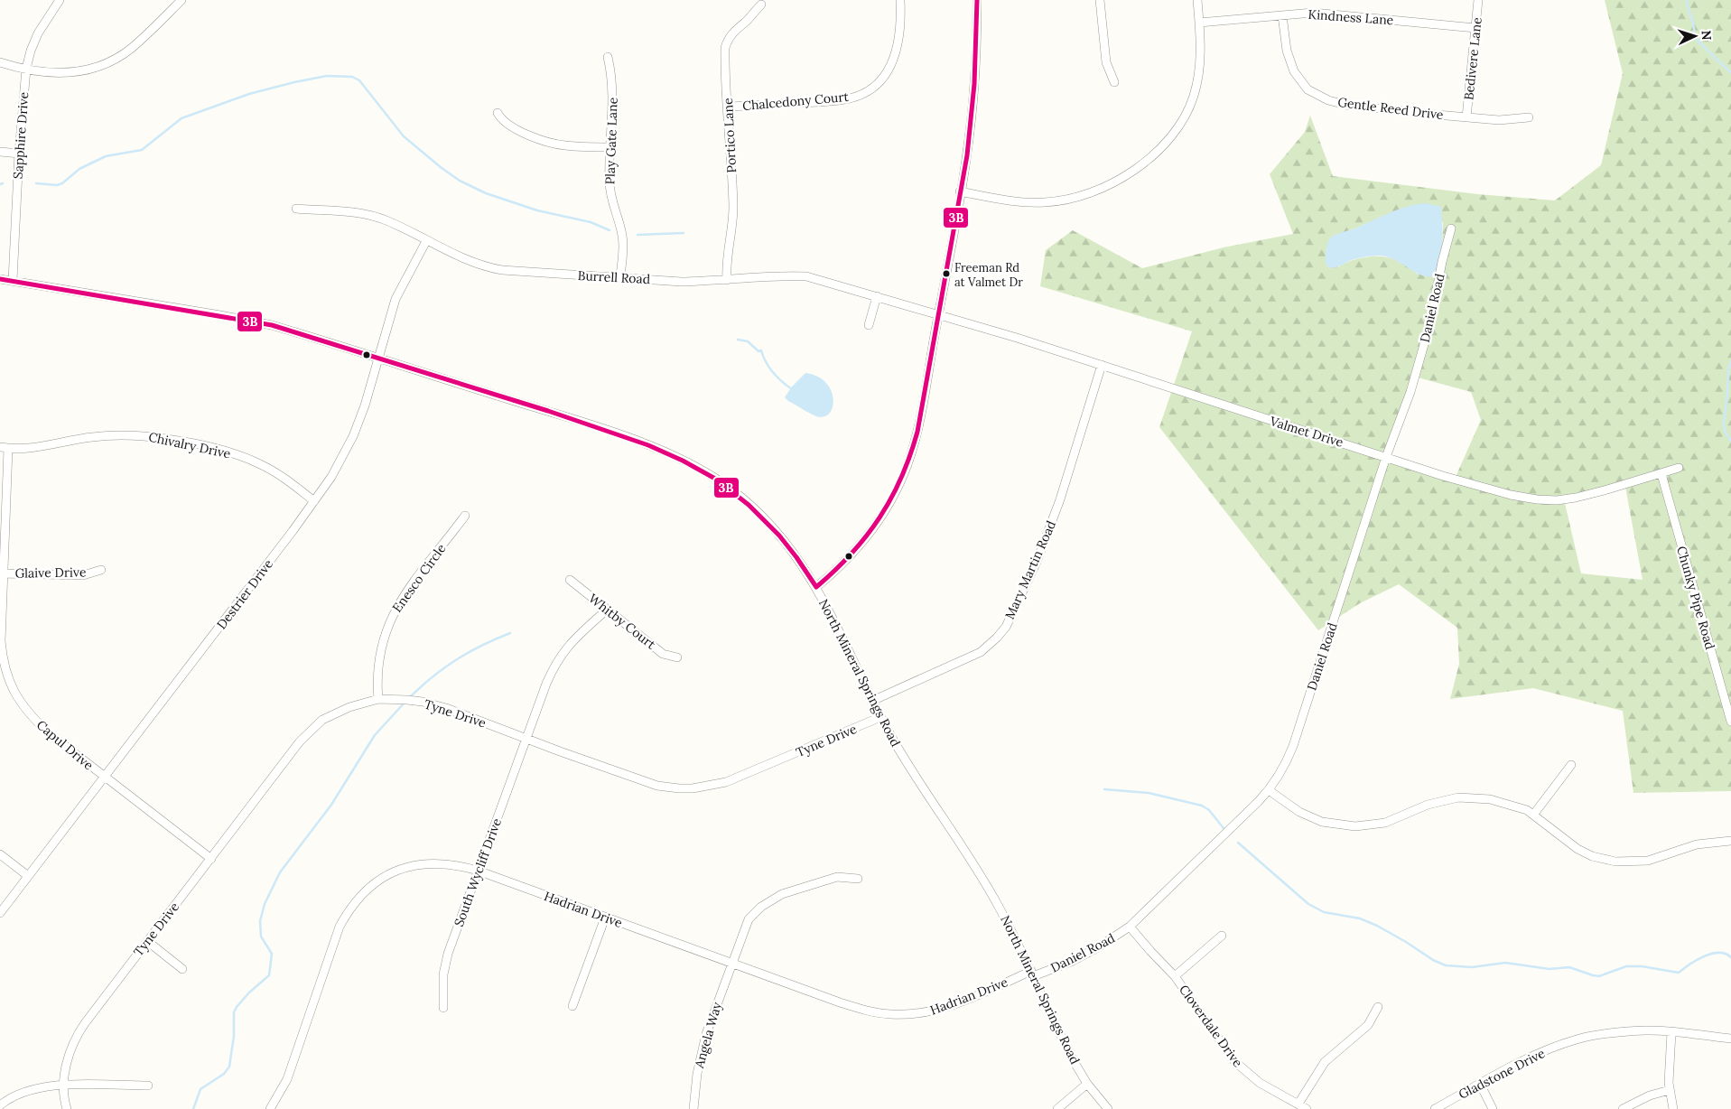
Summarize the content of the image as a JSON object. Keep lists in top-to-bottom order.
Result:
{
  "streets": {
    "street": [
      "Kindness Lane",
      "Bedivere Lane",
      "Chalcedony Court",
      "Gentle Reed Drive",
      "Sapphire Drive",
      "Portico Lane",
      "Play Gate Lane",
      "Burrell Road",
      "Daniel Road",
      "Valmet Drive",
      "Chivalry Drive",
      "Mary Martin Road",
      "Glaive Drive",
      "Enesco Circle",
      "Destrier Drive",
      "Chunky Pipe Road",
      "Whitby Court",
      "North Mineral Springs Road",
      "Tyne Drive",
      "Capul Drive",
      "South Wycliff Drive",
      "Hadrian Drive",
      "Cloverdale Drive",
      "Angela Way",
      "Gladstone Drive"
    ]
  },
  "crossings": [
    ["Kindness Lane", "Bedivere Lane"],
    ["Kindness Lane", "Gentle Reed Drive"],
    ["Bedivere Lane", "Gentle Reed Drive"],
    ["Chalcedony Court", "Portico Lane"],
    ["Sapphire Drive", "North Mineral Springs Road"],
    ["Portico Lane", "Burrell Road"],
    ["Play Gate Lane", "Burrell Road"],
    ["Burrell Road", "Valmet Drive"],
    ["Burrell Road", "Destrier Drive"],
    ["Daniel Road", "Valmet Drive"],
    ["Daniel Road", "North Mineral Springs Road"],
    ["Daniel Road", "Hadrian Drive"],
    ["Daniel Road", "Cloverdale Drive"],
    ["Valmet Drive", "Mary Martin Road"],
    ["Valmet Drive", "Chunky Pipe Road"],
    ["Chivalry Drive", "Destrier Drive"],
    ["Chivalry Drive", "Capul Drive"],
    ["Mary Martin Road", "North Mineral Springs Road"],
    ["Glaive Drive", "Capul Drive"],
    ["Enesco Circle", "Tyne Drive"],
    ["Destrier Drive", "North Mineral Springs Road"],
    ["Destrier Drive", "Capul Drive"],
    ["Whitby Court", "South Wycliff Drive"],
    ["North Mineral Springs Road", "Tyne Drive"],
    ["North Mineral Springs Road", "Hadrian Drive"],
    ["Tyne Drive", "Capul Drive"],
    ["Tyne Drive", "South Wycliff Drive"],
    ["South Wycliff Drive", "Hadrian Drive"],
    ["Hadrian Drive", "Angela Way"]
  ],
  "places": ["Freeman Rd at Valmet Dr"],
  "lines": ["transit line 3B"],
  "north": "right"
}
